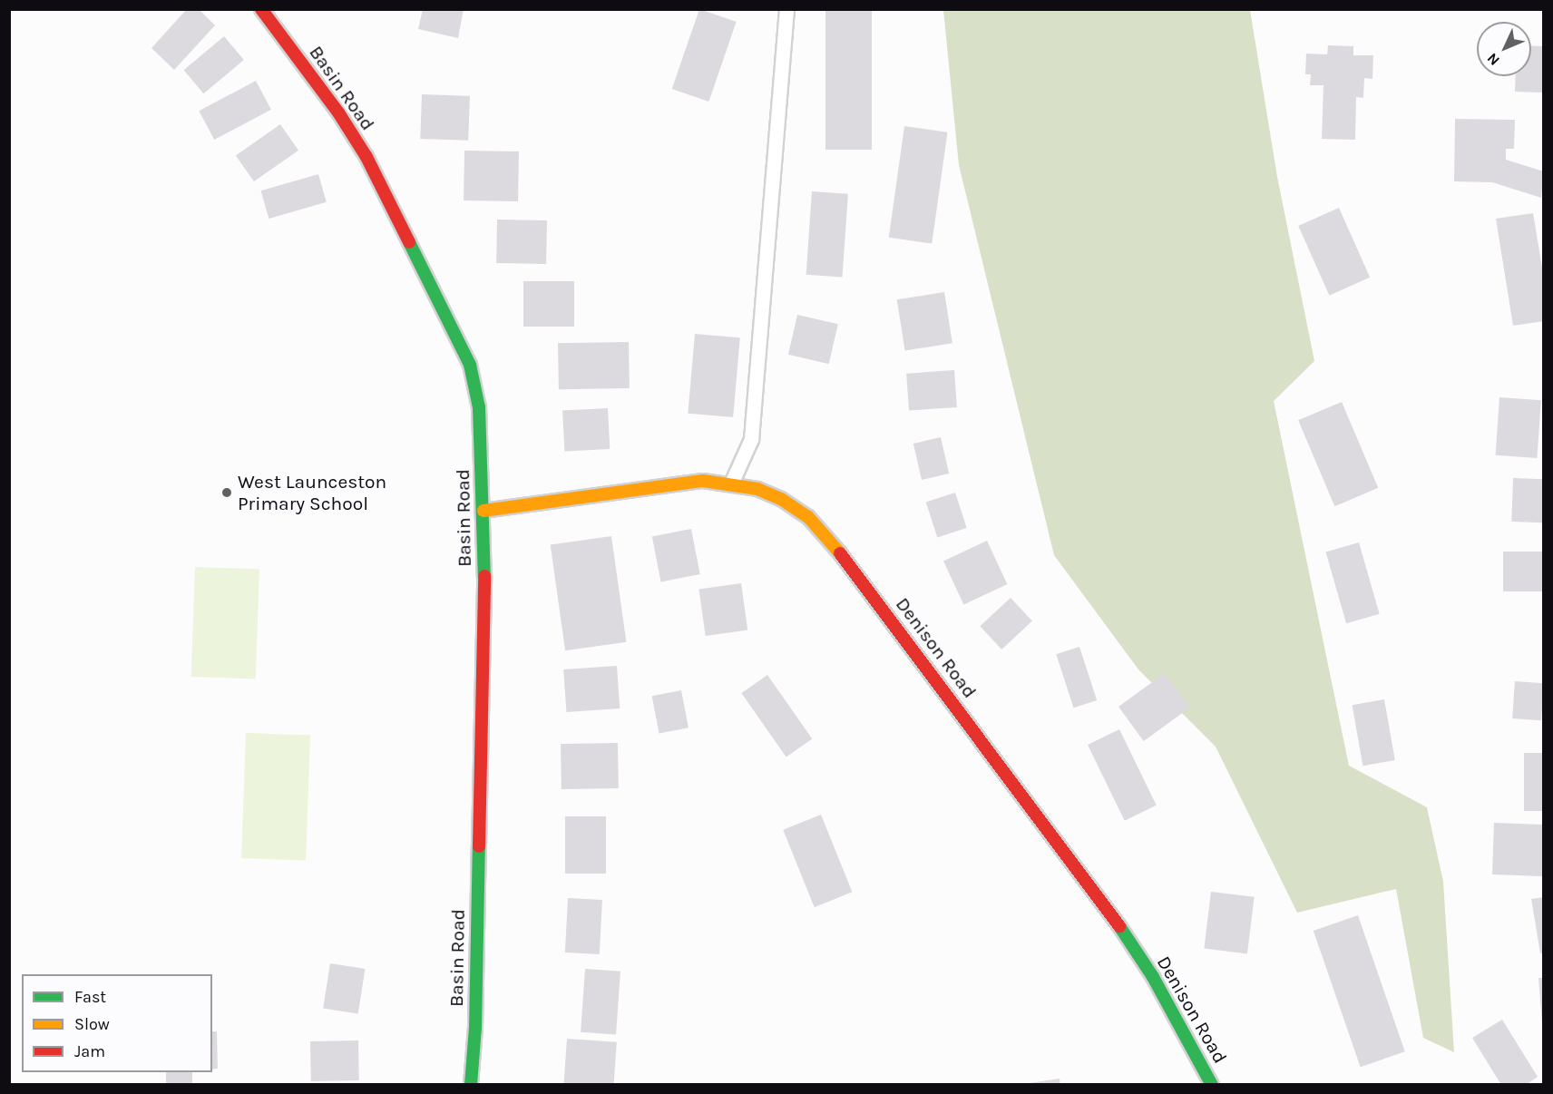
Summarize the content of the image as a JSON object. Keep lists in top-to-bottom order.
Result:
{
  "streets": {
    "street": ["Basin Road", "Denison Road"]
  },
  "crossings": [
    ["Basin Road", "Denison Road"]
  ],
  "places": ["West Launceston Primary School"],
  "legend": ["Fast", "Slow", "Jam"],
  "north": "bottom left"
}
